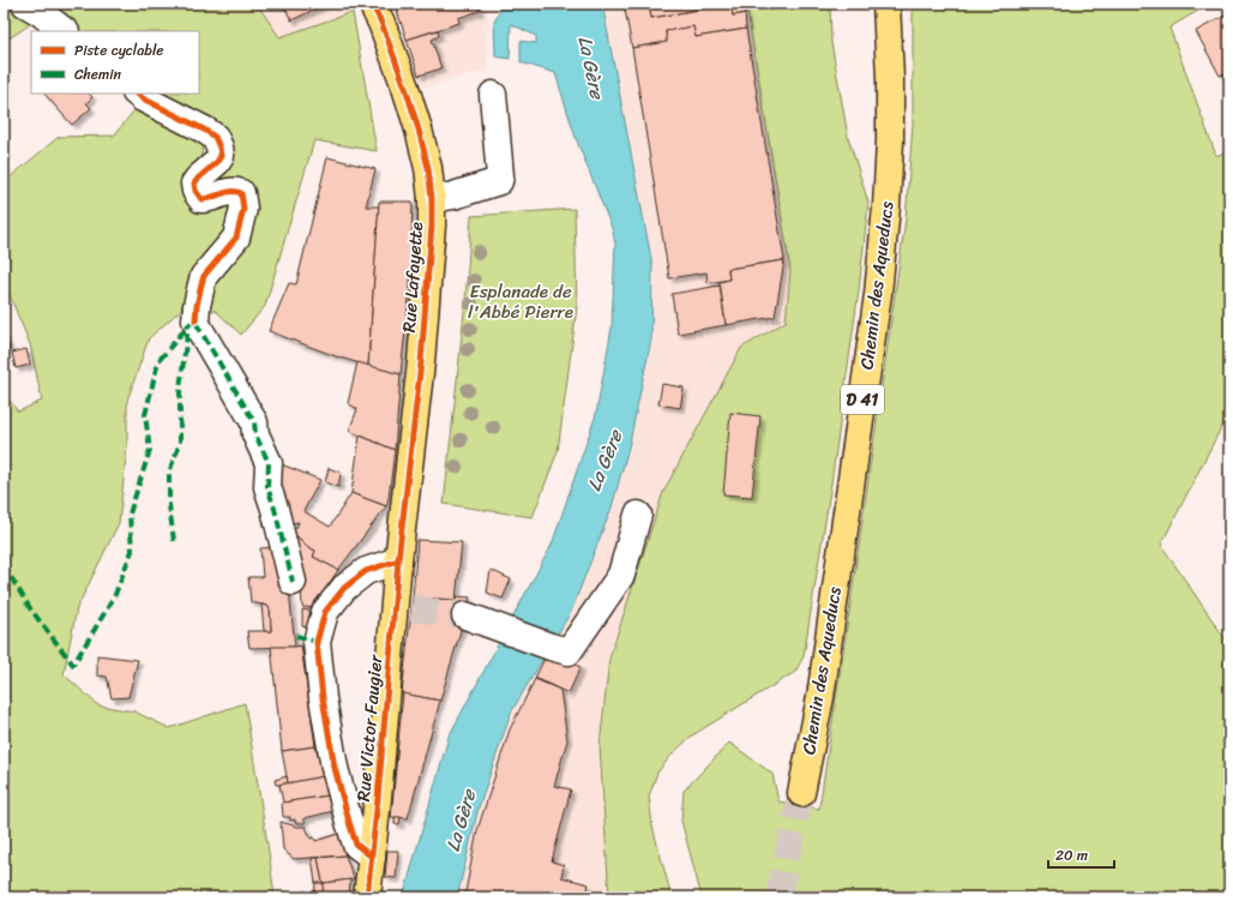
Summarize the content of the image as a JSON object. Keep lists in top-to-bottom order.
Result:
{
  "streets": {
    "main road": [
      "Rue Lafayette",
      "Chemin des Aqueducs",
      "D 41",
      "Rue Victor Faugier"
    ]
  },
  "crossings": [
    ["Rue Lafayette", "Rue Victor Faugier"]
  ],
  "water": ["La Gère"],
  "parks": ["Esplanade de l'Abbé Pierre"],
  "legend": ["Piste cyclable", "Chemin"],
  "scale_bar": "20 m"
}
